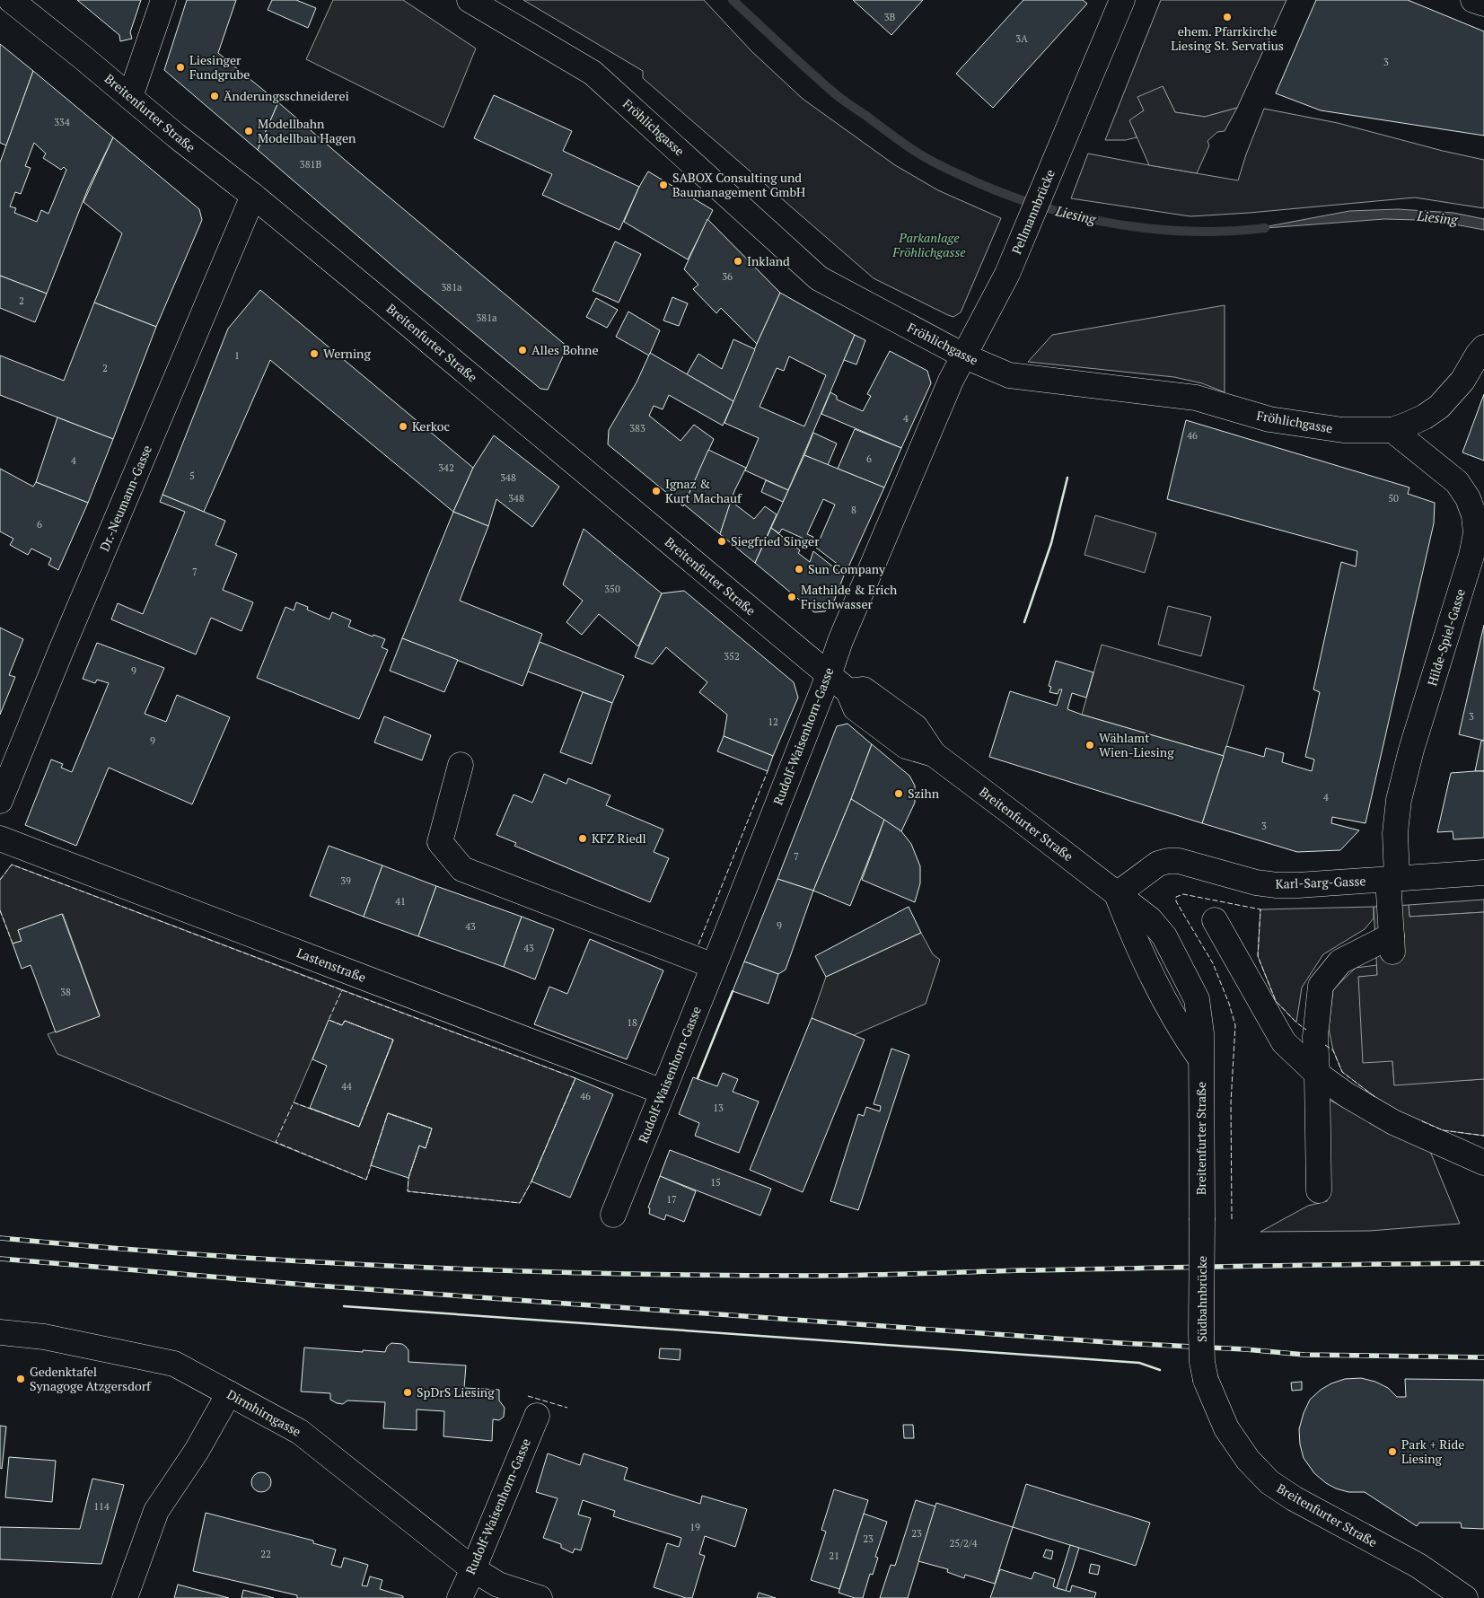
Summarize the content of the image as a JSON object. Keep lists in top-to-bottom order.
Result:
{
  "streets": {
    "street": [
      "Breitenfurter Straße",
      "Fröhlichgasse",
      "Pellmannbrücke",
      "Dr.-Neumann-Gasse",
      "Hilde-Spiel-Gasse",
      "Rudolf-Waisenhorn-Gasse",
      "Karl-Sarg-Gasse",
      "Lastenstraße",
      "Südbahnbrücke",
      "Dirmhirngasse"
    ]
  },
  "crossings": [
    ["Breitenfurter Straße", "Dr.-Neumann-Gasse"],
    ["Breitenfurter Straße", "Rudolf-Waisenhorn-Gasse"],
    ["Breitenfurter Straße", "Karl-Sarg-Gasse"],
    ["Breitenfurter Straße", "Südbahnbrücke"],
    ["Fröhlichgasse", "Hilde-Spiel-Gasse"],
    ["Fröhlichgasse", "Rudolf-Waisenhorn-Gasse"],
    ["Pellmannbrücke", "Rudolf-Waisenhorn-Gasse"],
    ["Hilde-Spiel-Gasse", "Karl-Sarg-Gasse"],
    ["Rudolf-Waisenhorn-Gasse", "Lastenstraße"],
    ["Rudolf-Waisenhorn-Gasse", "Dirmhirngasse"]
  ],
  "water": ["Liesing"],
  "parks": ["Parkanlage Fröhlichgasse"],
  "places": [
    "ehem. Pfarrkirche Liesing St. Servatius",
    "Liesinger Fundgrube",
    "Änderungsschneiderei",
    "Modellbahn Modellbau Hagen",
    "SABOX Consulting und Baumanagement GmbH",
    "Inkland",
    "Alles Bohne",
    "Werning",
    "Kerkoc",
    "Ignaz & Kurt Machauf",
    "Siegfried Singer",
    "Sun Company",
    "Mathilde & Erich Frischwasser",
    "Wählamt Wien-Liesing",
    "Szihn",
    "KFZ Riedl",
    "Gedenktafel Synagoge Atzgersdorf",
    "SpDrS Liesing",
    "Park + Ride Liesing"
  ],
  "house_numbers": [
    "3B",
    "3A",
    "3",
    "334",
    "381B",
    "36",
    "381a",
    "2",
    "381a",
    "1",
    "2",
    "4",
    "383",
    "46",
    "6",
    "4",
    "342",
    "5",
    "348",
    "348",
    "50",
    "8",
    "6",
    "7",
    "350",
    "352",
    "9",
    "3",
    "12",
    "9",
    "4",
    "3",
    "7",
    "39",
    "41",
    "9",
    "43",
    "43",
    "38",
    "18",
    "44",
    "46",
    "13",
    "15",
    "17",
    "114",
    "19",
    "23",
    "23",
    "25/2/4",
    "22",
    "21"
  ]
}
